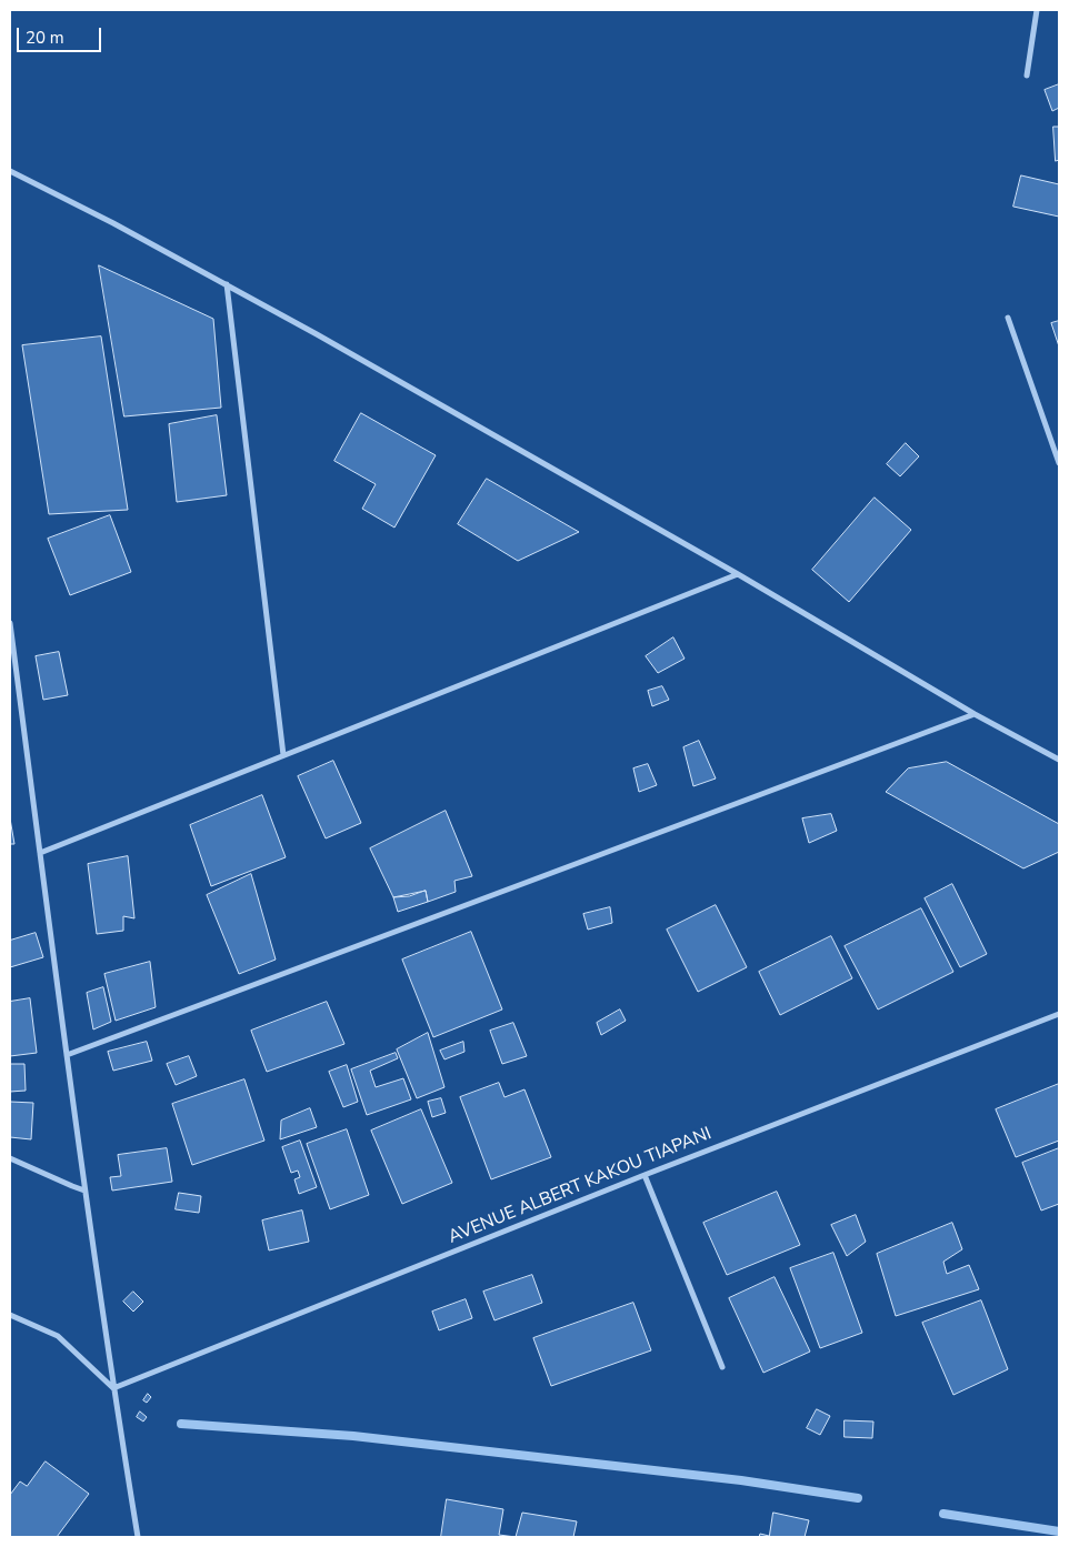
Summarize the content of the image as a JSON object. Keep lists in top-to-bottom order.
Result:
{
  "streets": {
    "street": ["AVENUE ALBERT KAKOU TIAPANI"]
  },
  "scale_bar": "20 m"
}
